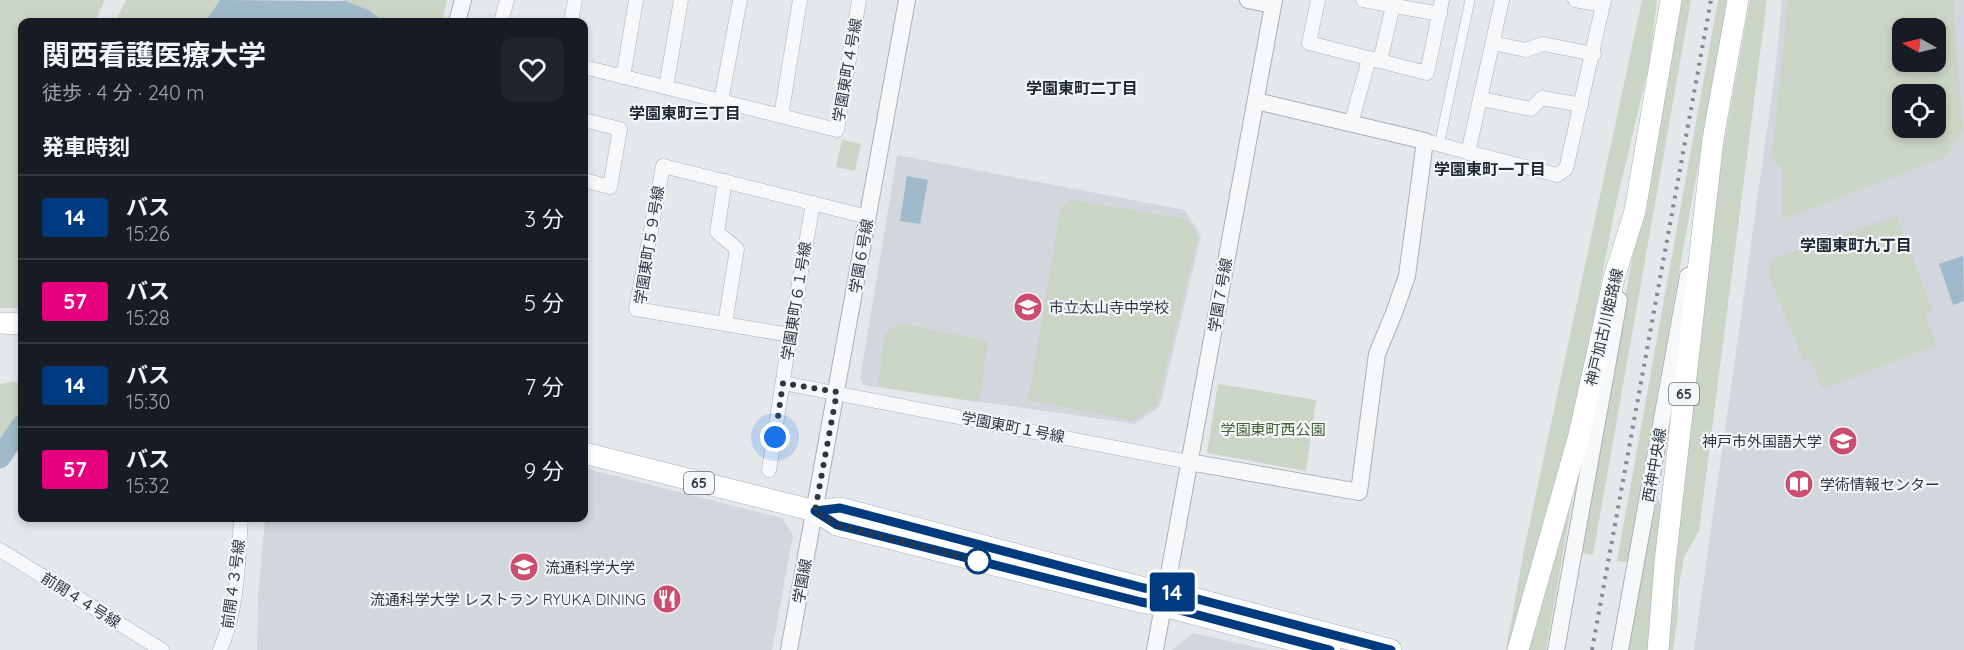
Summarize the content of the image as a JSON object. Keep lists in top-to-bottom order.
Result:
{
  "streets": {
    "main road": ["神戸加古川姫路線", "65"],
    "street": [
      "学園東町４号線",
      "学園東町５９号線",
      "学園６号線",
      "学園７号線",
      "学園東町６１号線",
      "学園東町１号線",
      "西神中央線",
      "学園線",
      "前開４３号線",
      "前開４４号線"
    ]
  },
  "crossings": [
    ["学園東町５９号線", "学園６号線"],
    ["学園東町５９号線", "学園東町６１号線"],
    ["学園６号線", "65"],
    ["学園６号線", "学園東町１号線"],
    ["学園６号線", "学園線"],
    ["学園７号線", "65"],
    ["学園７号線", "学園東町１号線"],
    ["学園東町６１号線", "学園東町１号線"],
    ["65", "西神中央線"],
    ["65", "学園線"]
  ],
  "districts": [
    "学園東町二丁目",
    "学園東町三丁目",
    "学園東町一丁目",
    "学園東町九丁目"
  ],
  "parks": ["学園東町西公園"],
  "places": {
    "school or university": ["市立太山寺中学校", "神戸市外国語大学", "流通科学大学"],
    "library": ["学術情報センター"],
    "restaurant": ["流通科学大学 レストラン RYUKA DINING"]
  },
  "lines": ["bus line 14"],
  "north": "left",
  "page": {
    "on_map": "14",
    "heading": [
      ["関西看護医療大学", "徒歩 · 4 分 · 240 m"],
      "発車時刻"
    ],
    "list": [
      {
        "mark": "14",
        "name": "バス",
        "note": "15:26",
        "value": "3 分"
      },
      {
        "mark": "57",
        "name": "バス",
        "note": "15:28",
        "value": "5 分"
      },
      {
        "mark": "14",
        "name": "バス",
        "note": "15:30",
        "value": "7 分"
      },
      {
        "mark": "57",
        "name": "バス",
        "note": "15:32",
        "value": "9 分"
      }
    ]
  }
}
